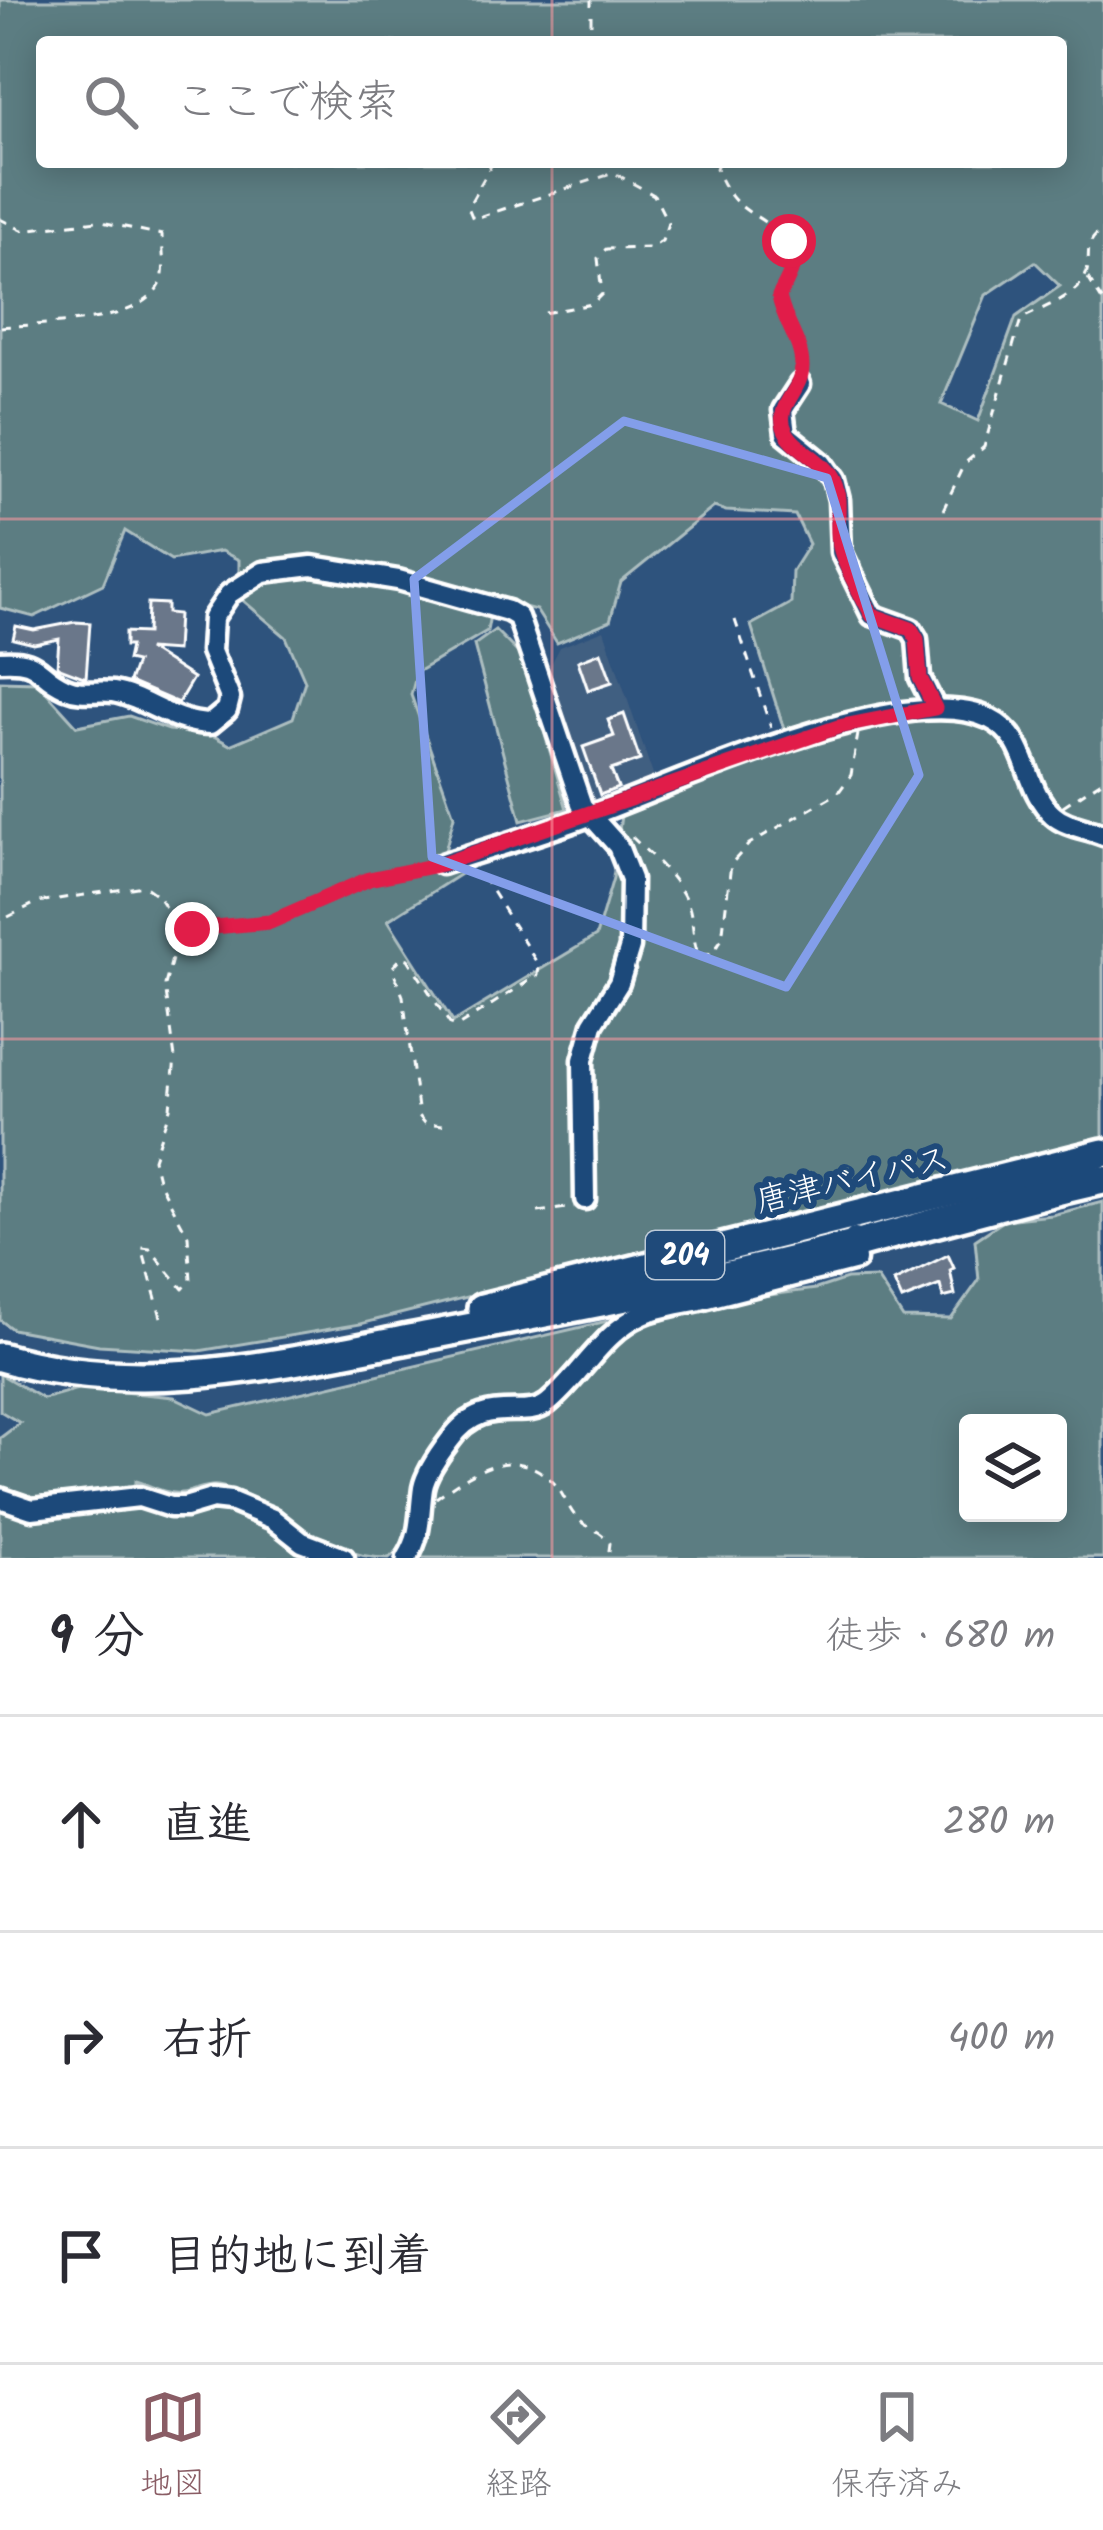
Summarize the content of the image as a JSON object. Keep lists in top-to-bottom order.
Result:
{
  "streets": {
    "highway": ["唐津バイパス", "204"]
  },
  "page": {
    "search": "ここで検索",
    "heading": ["9 分", "徒歩 · 680 m"],
    "list": [
      ["直進", "280 m"],
      ["右折", "400 m"],
      "目的地に到着"
    ],
    "nav": ["地図", "経路", "保存済み"]
  }
}
